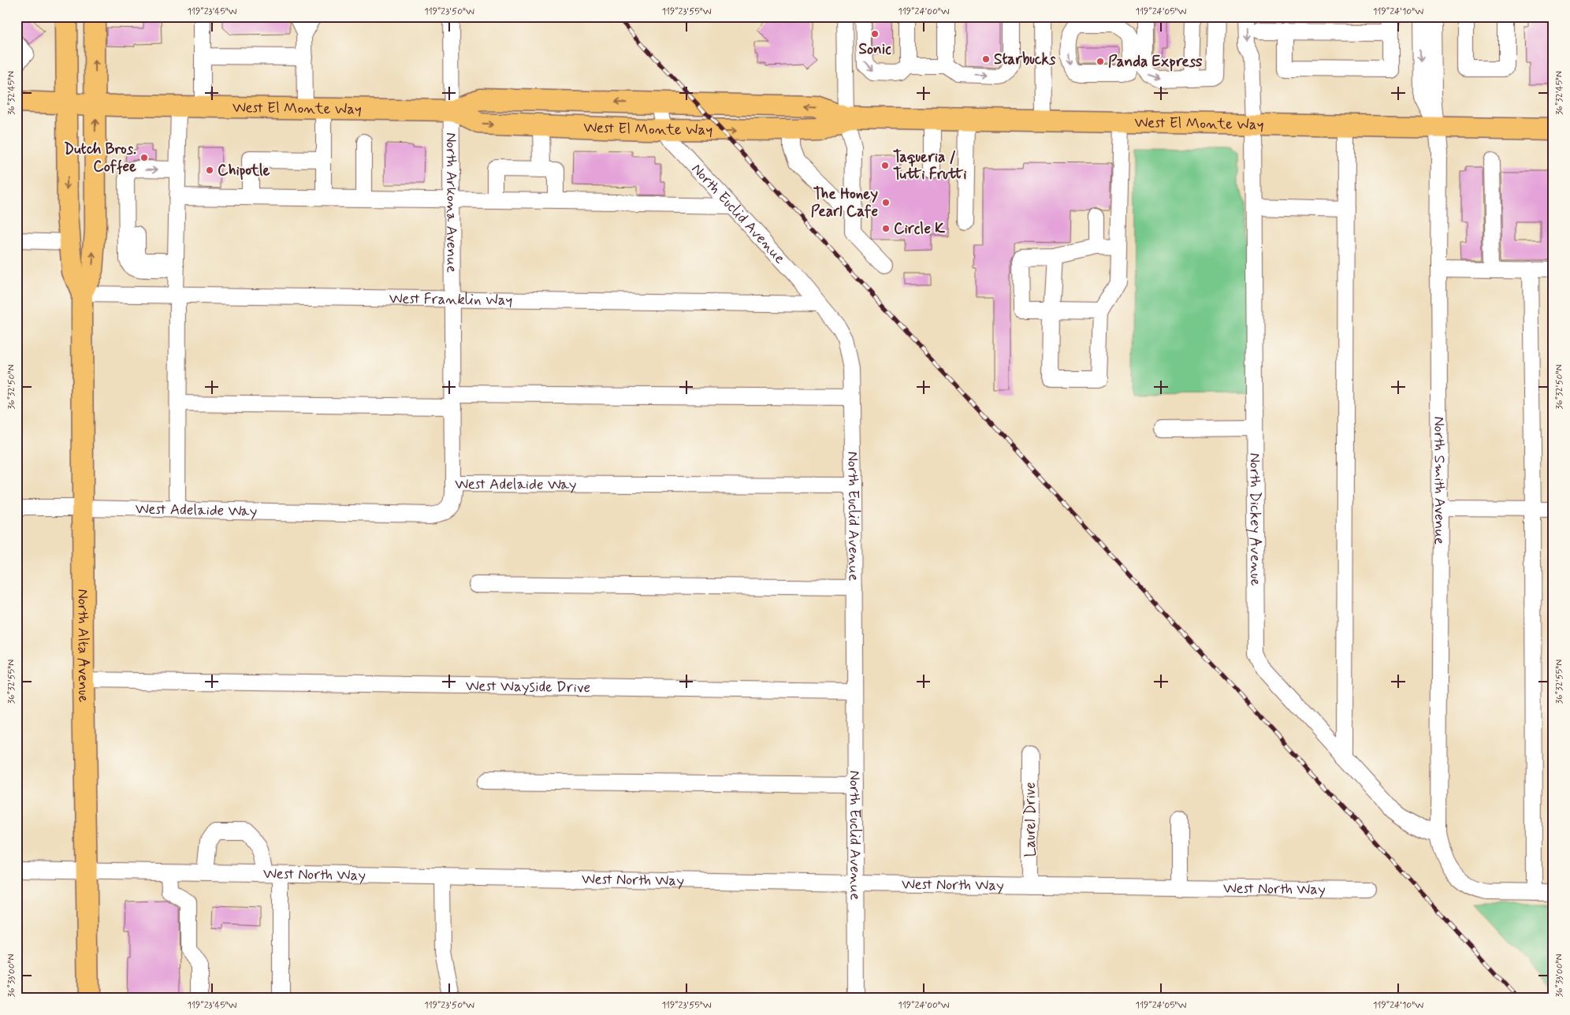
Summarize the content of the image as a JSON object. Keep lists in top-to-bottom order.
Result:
{
  "streets": {
    "main road": ["West El Monte Way", "North Alta Avenue"],
    "street": [
      "North Arkona Avenue",
      "North Euclid Avenue",
      "West Franklin Way",
      "North Smith Avenue",
      "West Adelaide Way",
      "North Dickey Avenue",
      "West Wayside Drive",
      "Laurel Drive",
      "West North Way"
    ]
  },
  "crossings": [
    ["West El Monte Way", "North Arkona Avenue"],
    ["West El Monte Way", "North Euclid Avenue"],
    ["West El Monte Way", "North Smith Avenue"],
    ["West El Monte Way", "North Dickey Avenue"],
    ["West El Monte Way", "North Alta Avenue"],
    ["North Arkona Avenue", "West Franklin Way"],
    ["North Arkona Avenue", "West Adelaide Way"],
    ["North Euclid Avenue", "West Franklin Way"],
    ["North Euclid Avenue", "West Adelaide Way"],
    ["North Euclid Avenue", "West Wayside Drive"],
    ["North Euclid Avenue", "West North Way"],
    ["West Franklin Way", "North Alta Avenue"],
    ["North Smith Avenue", "North Dickey Avenue"],
    ["West Adelaide Way", "North Alta Avenue"],
    ["North Alta Avenue", "West Wayside Drive"],
    ["North Alta Avenue", "West North Way"],
    ["Laurel Drive", "West North Way"]
  ],
  "places": [
    "Sonic",
    "Starbucks",
    "Panda Express",
    "Dutch Bros. Coffee",
    "Taqueria / Tutti Frutti",
    "Chipotle",
    "The Honey Pearl Cafe",
    "Circle K"
  ],
  "coordinates": [
    "119°23'45\"W",
    "119°23'50\"W",
    "119°23'55\"W",
    "119°24'00\"W",
    "119°24'05\"W",
    "119°24'10\"W",
    "36°32'45\"N",
    "36°32'50\"N",
    "36°32'55\"N",
    "36°33'00\"N"
  ]
}
